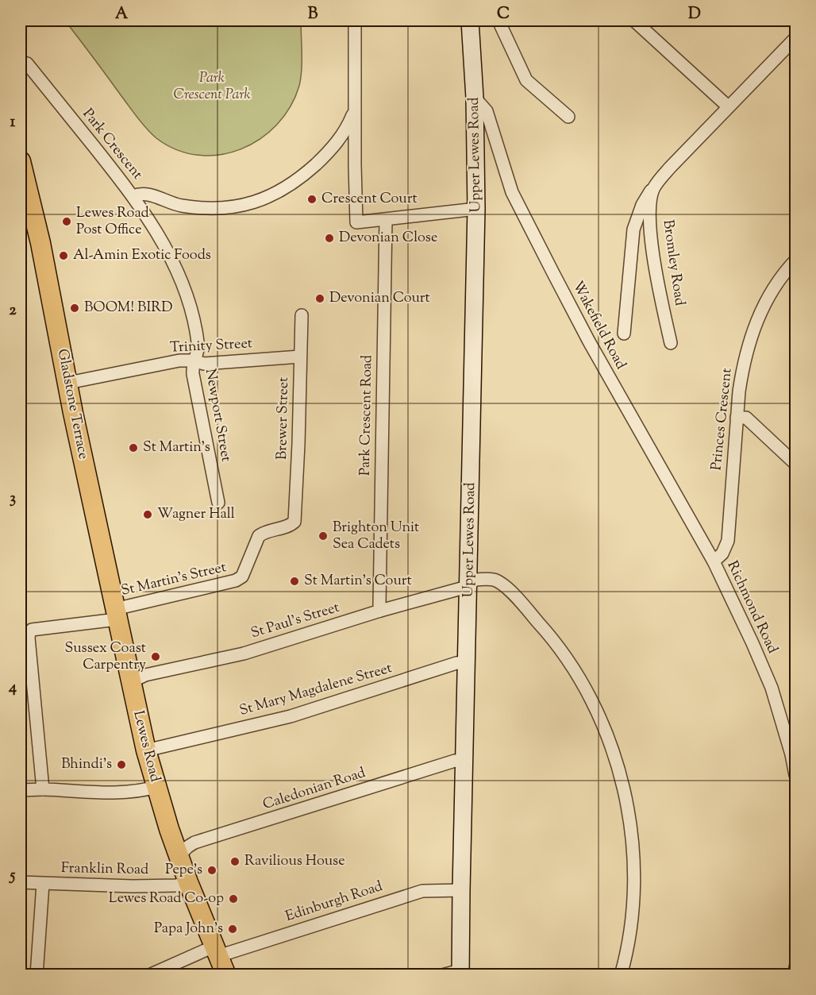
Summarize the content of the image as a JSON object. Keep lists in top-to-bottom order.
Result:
{
  "streets": {
    "main road": ["Gladstone Terrace", "Lewes Road"],
    "street": [
      "Park Crescent",
      "Upper Lewes Road",
      "Bromley Road",
      "Wakefield Road",
      "Trinity Street",
      "Newport Street",
      "Park Crescent Road",
      "Brewer Street",
      "Princes Crescent",
      "St Martin's Street",
      "Richmond Road",
      "St Paul's Street",
      "St Mary Magdalene Street",
      "Caledonian Road",
      "Franklin Road",
      "Edinburgh Road"
    ]
  },
  "crossings": [
    ["Park Crescent", "Newport Street"],
    ["Upper Lewes Road", "Wakefield Road"],
    ["Upper Lewes Road", "St Paul's Street"],
    ["Upper Lewes Road", "St Mary Magdalene Street"],
    ["Upper Lewes Road", "Caledonian Road"],
    ["Upper Lewes Road", "Edinburgh Road"],
    ["Wakefield Road", "Princes Crescent"],
    ["Wakefield Road", "Richmond Road"],
    ["Trinity Street", "Gladstone Terrace"],
    ["Trinity Street", "Newport Street"],
    ["Trinity Street", "Brewer Street"],
    ["Gladstone Terrace", "Lewes Road"],
    ["Park Crescent Road", "St Paul's Street"],
    ["Brewer Street", "St Martin's Street"],
    ["Princes Crescent", "Richmond Road"],
    ["St Martin's Street", "Lewes Road"],
    ["St Paul's Street", "Lewes Road"],
    ["St Mary Magdalene Street", "Lewes Road"],
    ["Lewes Road", "Caledonian Road"],
    ["Lewes Road", "Franklin Road"],
    ["Lewes Road", "Edinburgh Road"]
  ],
  "parks": ["Park Crescent Park"],
  "places": [
    "Crescent Court",
    "Lewes Road Post Office",
    "Devonian Close",
    "Al-Amin Exotic Foods",
    "Devonian Court",
    "BOOM! BIRD",
    "St Martin's",
    "Wagner Hall",
    "Brighton Unit Sea Cadets",
    "St Martin's Court",
    "Sussex Coast Carpentry",
    "Bhindi's",
    "Ravilious House",
    "Pepe's",
    "Lewes Road Co-op",
    "Papa John's"
  ],
  "grid": {
    "columns": [
      "A",
      "B",
      "C",
      "D"
    ],
    "rows": [
      "1",
      "2",
      "3",
      "4",
      "5"
    ]
  }
}
